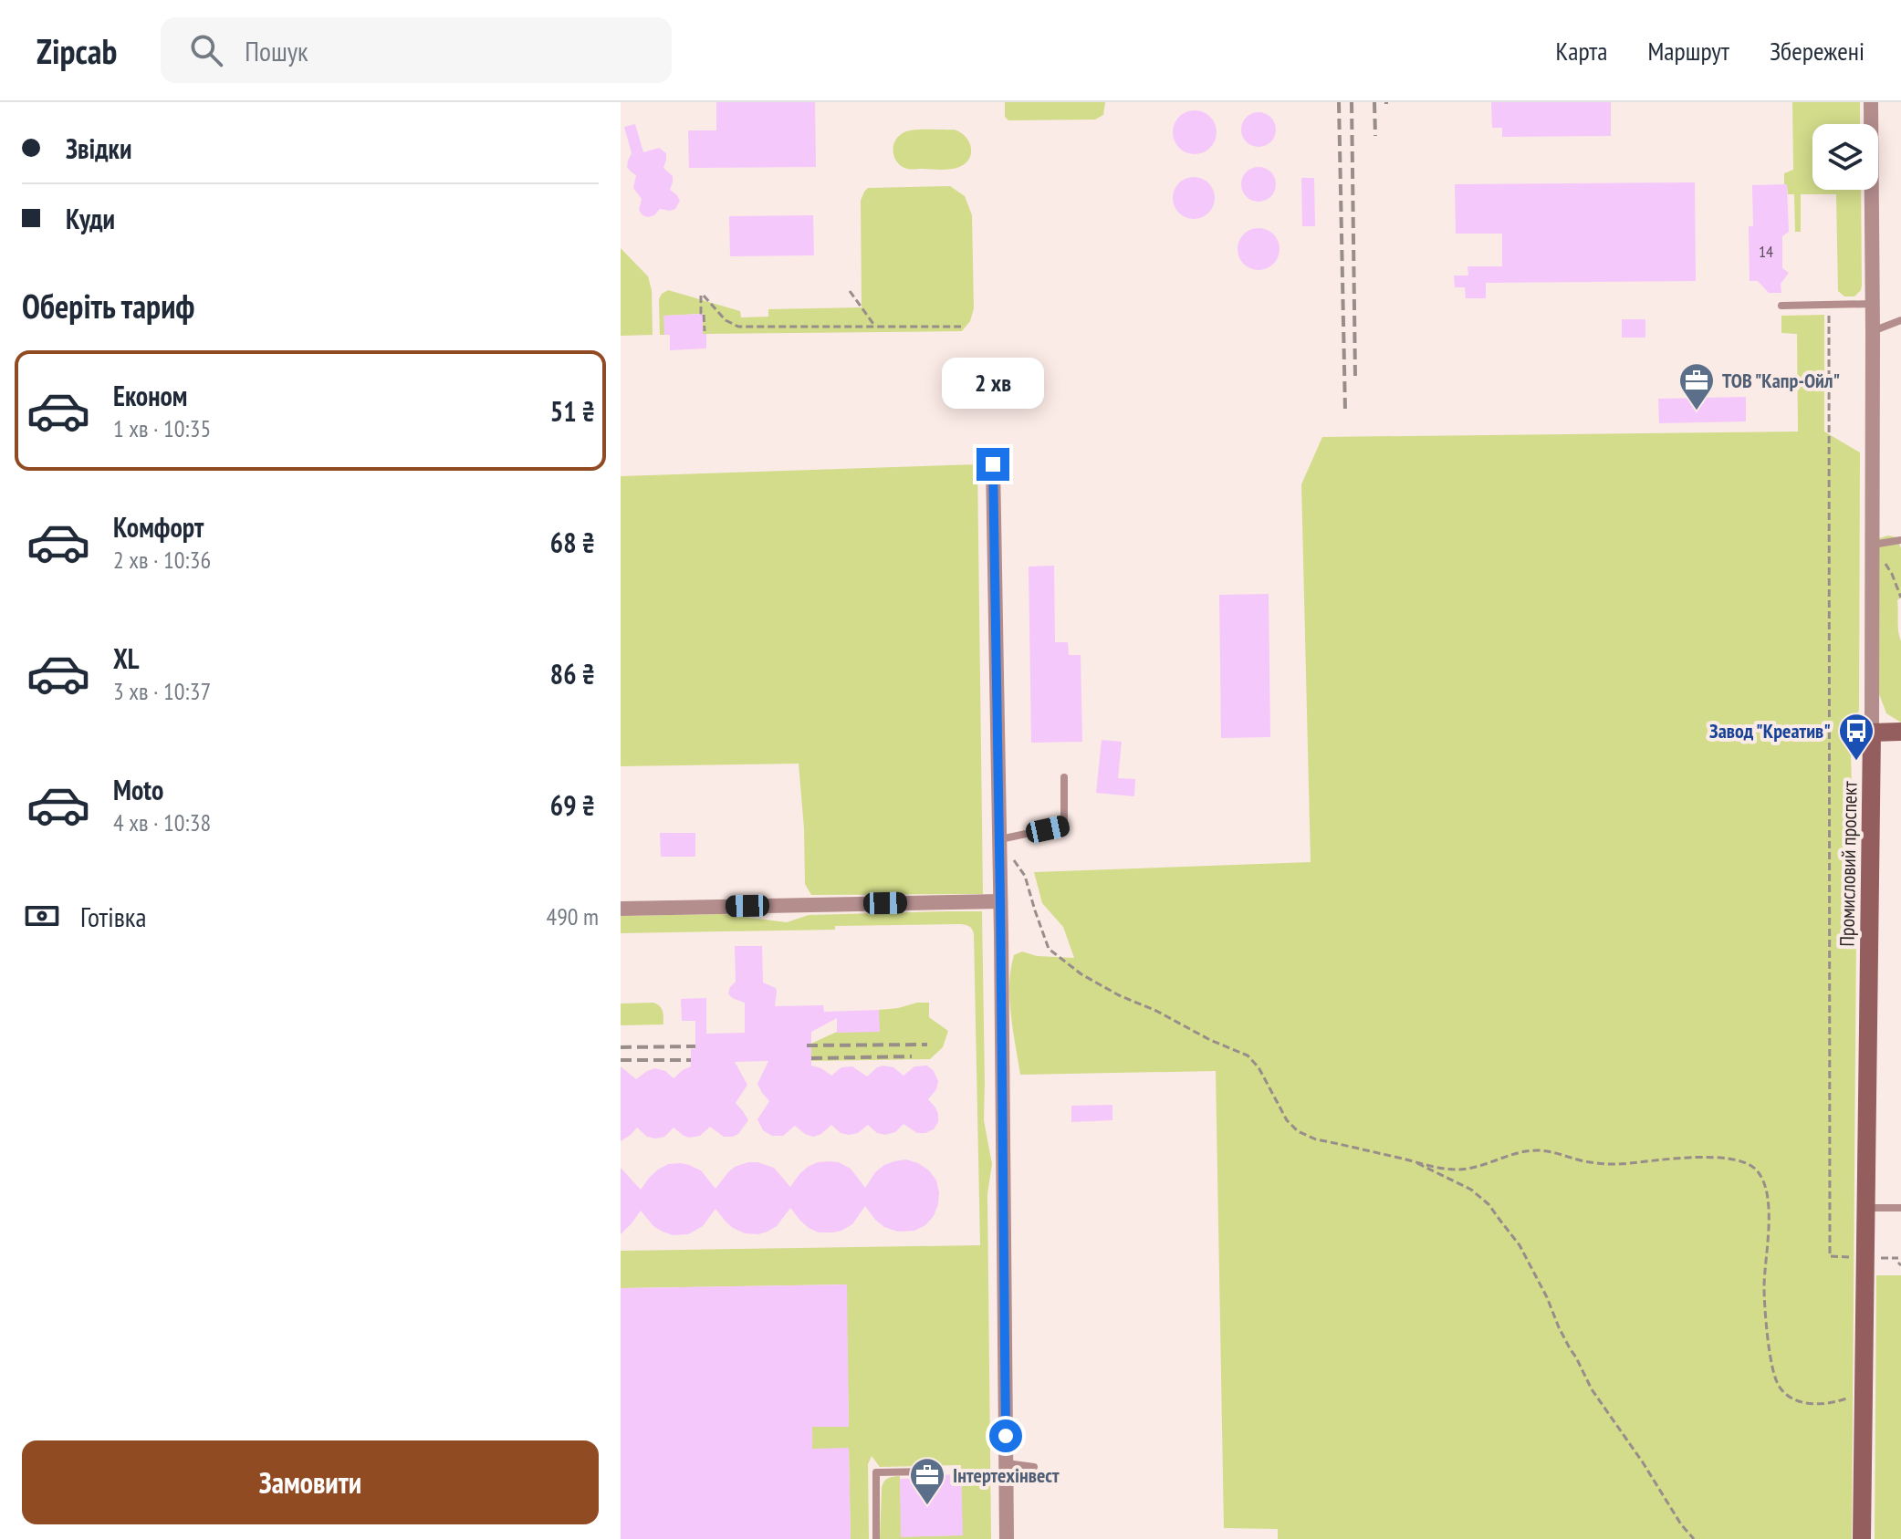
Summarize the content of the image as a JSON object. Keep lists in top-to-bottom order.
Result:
{
  "streets": {
    "street": ["Промисловий проспект"]
  },
  "places": {
    "office": ["ТОВ \"Капр-Ойл\"", "Інтертехінвест"],
    "bus stop": ["Завод \"Креатив\""]
  },
  "house_numbers": ["14"],
  "page": {
    "header": "Zipcab",
    "search": "Пошук",
    "nav": ["Карта", "Маршрут", "Збережені"],
    "banner": ["Звідки", "Куди"],
    "heading": "Оберіть тариф",
    "list": [
      {
        "name": "Економ",
        "note": "1 хв · 10:35",
        "value": "51 ₴"
      },
      {
        "name": "Комфорт",
        "note": "2 хв · 10:36",
        "value": "68 ₴"
      },
      {
        "name": "XL",
        "note": "3 хв · 10:37",
        "value": "86 ₴"
      },
      {
        "name": "Moto",
        "note": "4 хв · 10:38",
        "value": "69 ₴"
      }
    ],
    "bubble": "2 хв",
    "pay": ["Готівка", "490 m"],
    "buttons": "Замовити"
  }
}
